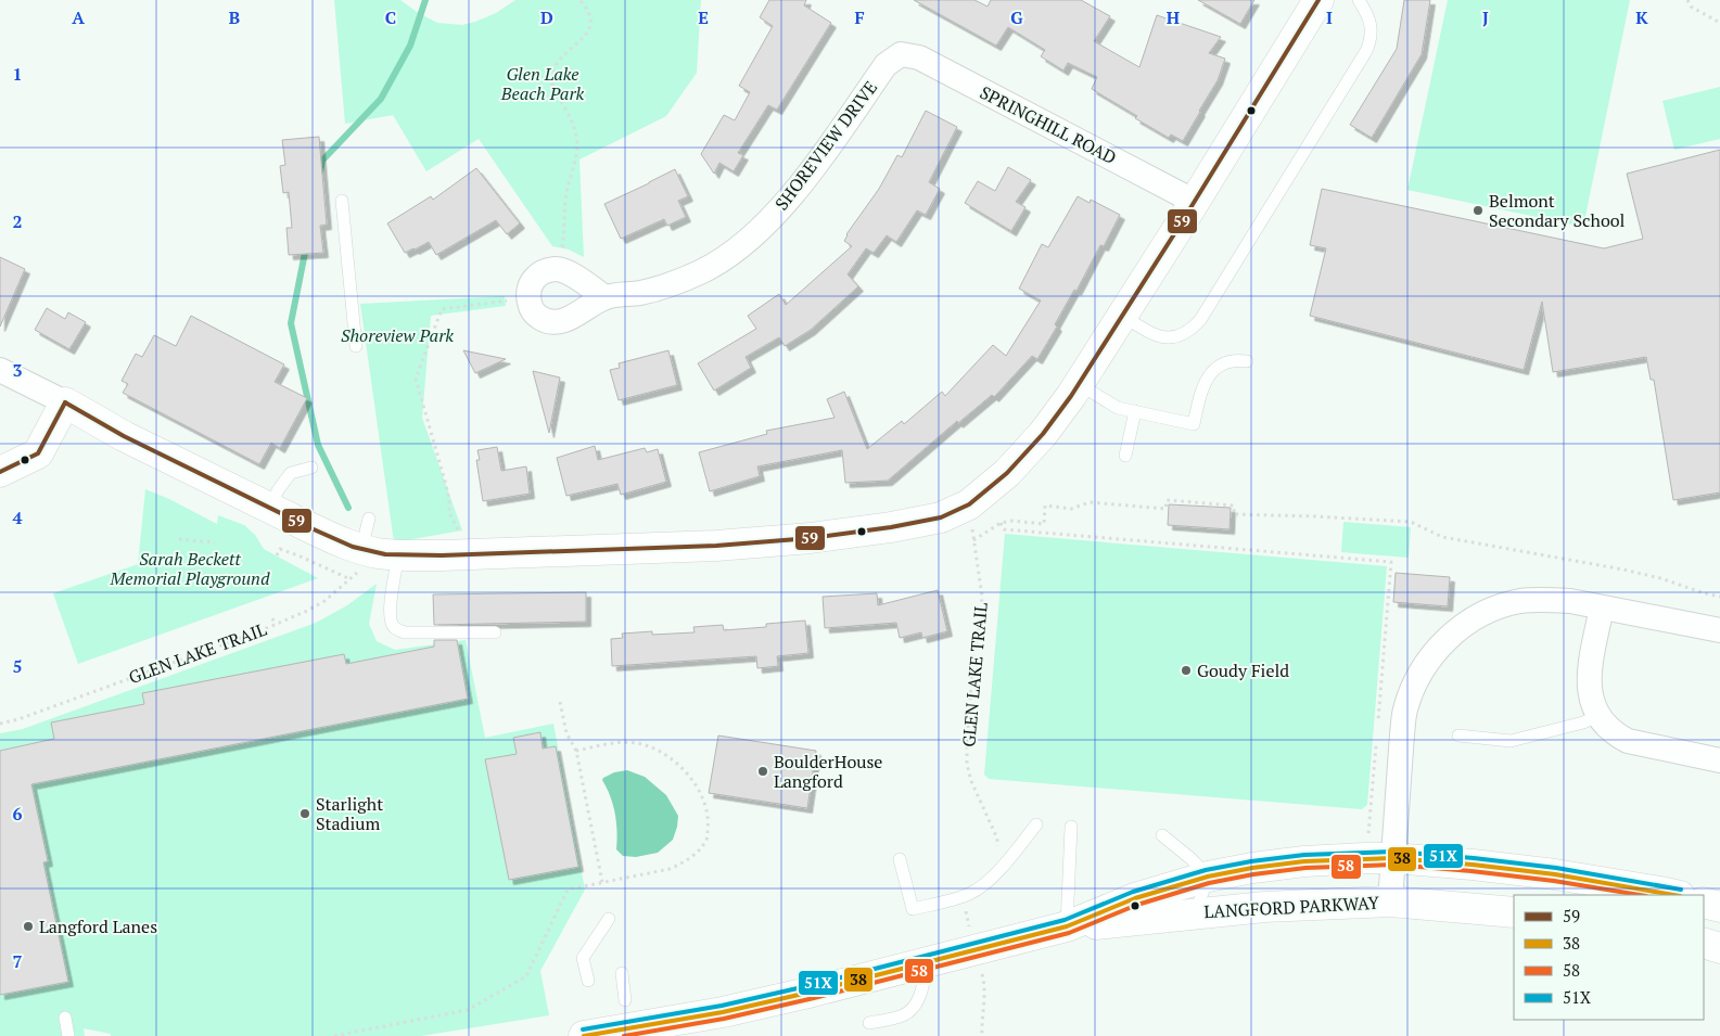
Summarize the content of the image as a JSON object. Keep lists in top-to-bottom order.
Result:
{
  "streets": {
    "street": ["SPRINGHILL ROAD", "SHOREVIEW DRIVE", "LANGFORD PARKWAY"],
    "path": ["GLEN LAKE TRAIL"]
  },
  "crossings": [
    ["SPRINGHILL ROAD", "SHOREVIEW DRIVE"]
  ],
  "parks": ["Glen Lake Beach Park", "Shoreview Park", "Sarah Beckett Memorial Playground"],
  "places": [
    "Belmont Secondary School",
    "Goudy Field",
    "BoulderHouse Langford",
    "Starlight Stadium",
    "Langford Lanes"
  ],
  "lines": [
    "transit line 59",
    "transit line 51X",
    "transit line 38",
    "transit line 58"
  ],
  "legend": [
    "59",
    "38",
    "58",
    "51X"
  ],
  "grid": {
    "columns": [
      "A",
      "B",
      "C",
      "D",
      "E",
      "F",
      "G",
      "H",
      "I",
      "J",
      "K"
    ],
    "rows": [
      "1",
      "2",
      "3",
      "4",
      "5",
      "6",
      "7"
    ]
  }
}
